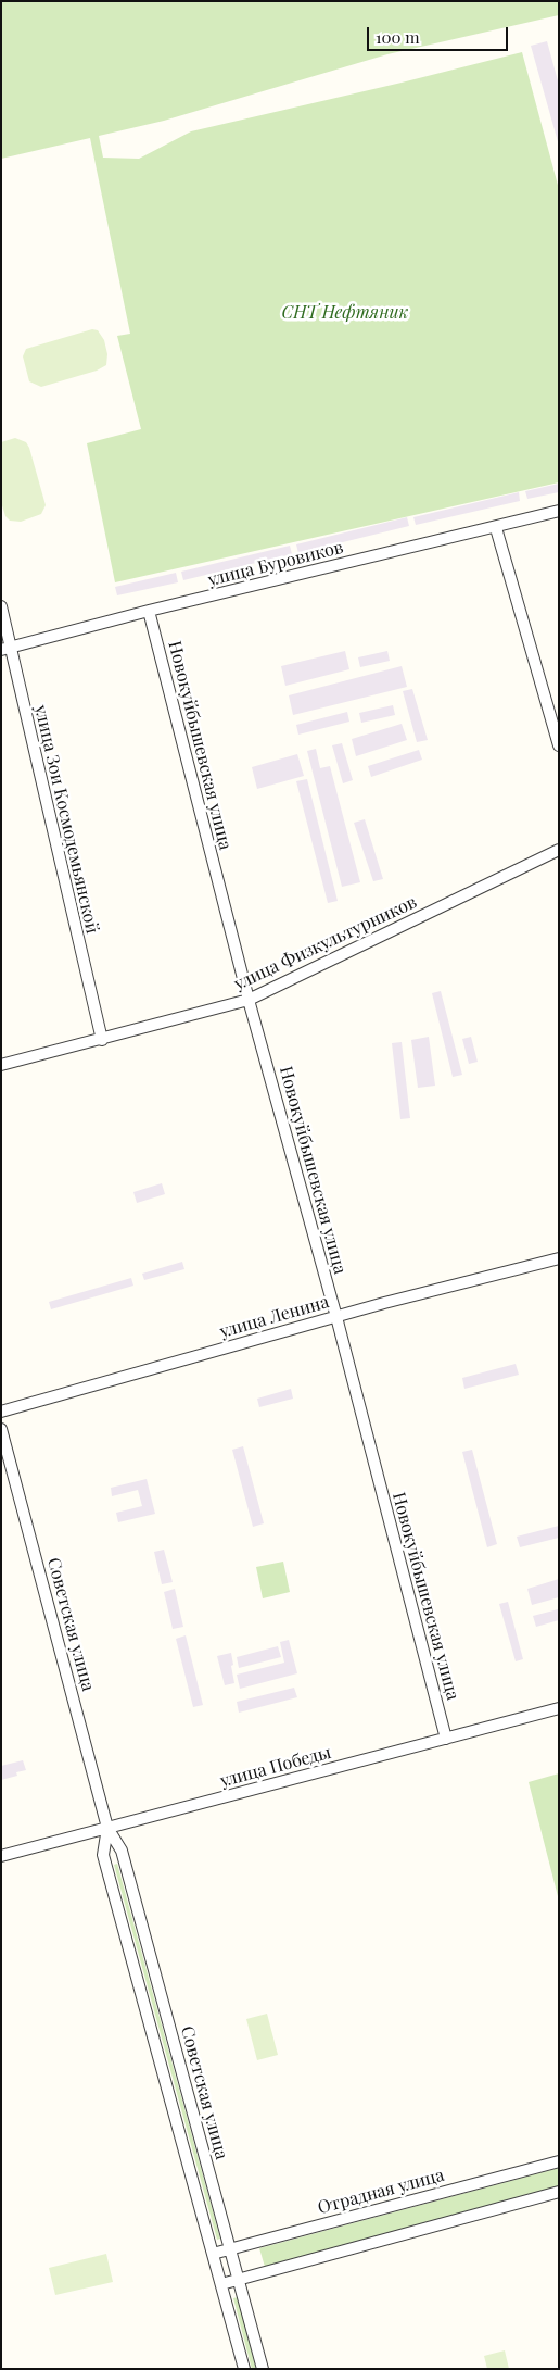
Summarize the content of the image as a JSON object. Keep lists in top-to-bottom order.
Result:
{
  "streets": {
    "street": [
      "улица Буровиков",
      "Новокуйбышевская улица",
      "улица Зои Космодемьянской",
      "улица Физкультурников",
      "улица Ленина",
      "Советская улица",
      "улица Победы",
      "Отрадная улица"
    ]
  },
  "crossings": [
    ["улица Буровиков", "Новокуйбышевская улица"],
    ["улица Буровиков", "улица Зои Космодемьянской"],
    ["Новокуйбышевская улица", "улица Физкультурников"],
    ["Новокуйбышевская улица", "улица Ленина"],
    ["Новокуйбышевская улица", "улица Победы"],
    ["улица Зои Космодемьянской", "улица Физкультурников"],
    ["Советская улица", "улица Победы"],
    ["Советская улица", "Отрадная улица"]
  ],
  "parks": ["СНТ Нефтяник"],
  "scale_bar": "100 m"
}
